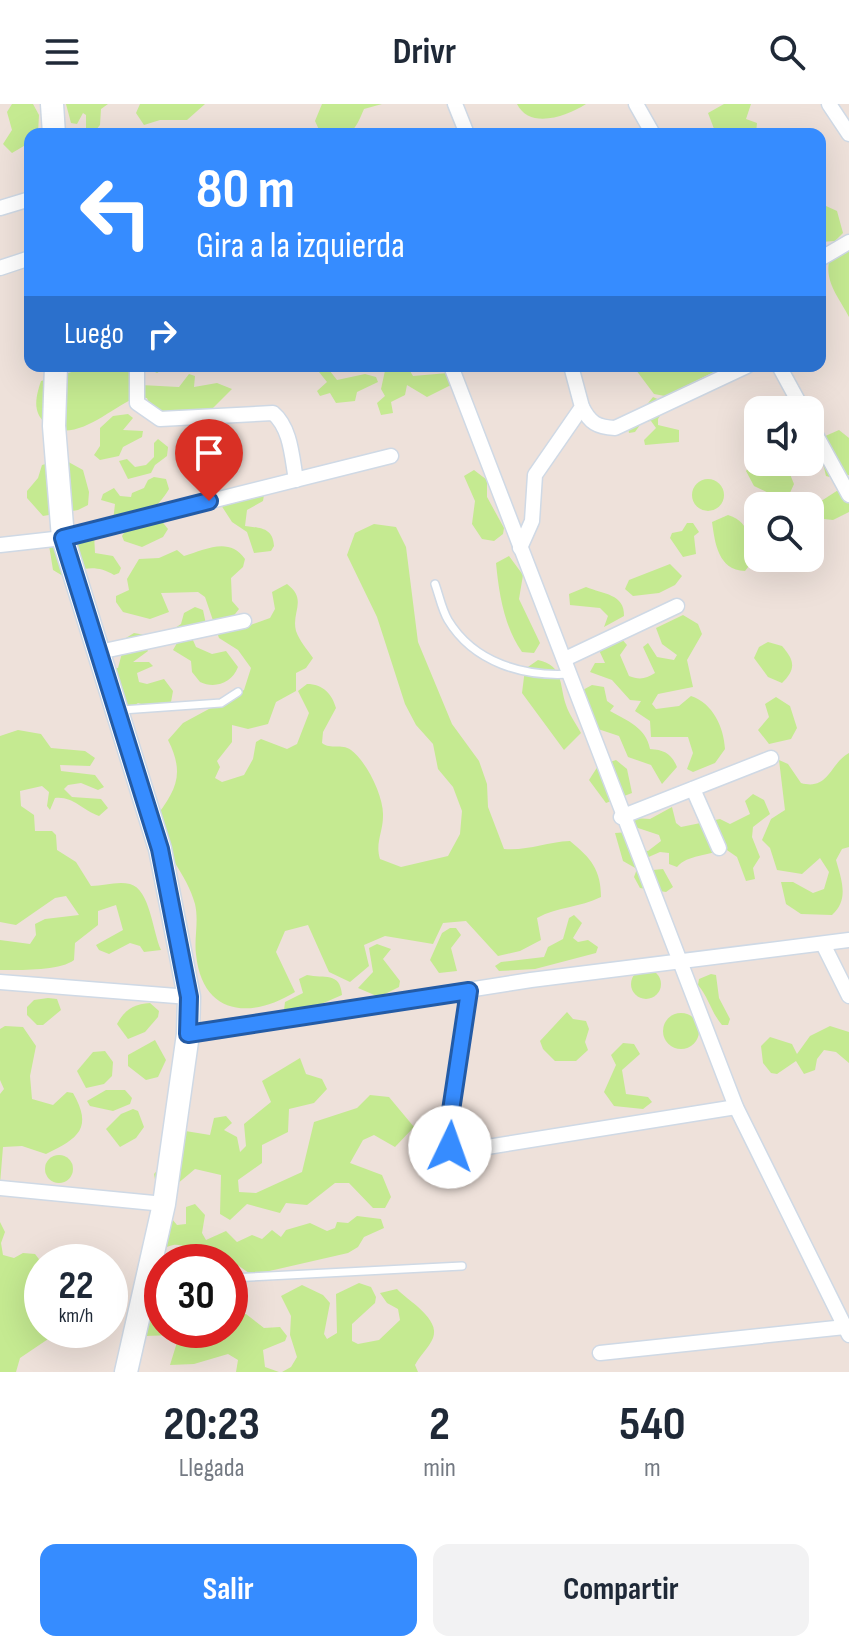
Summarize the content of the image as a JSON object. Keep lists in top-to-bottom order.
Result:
{
  "page": {
    "header": "Drivr",
    "turn": ["80 m", "Gira a la izquierda"],
    "then": "Luego",
    "speed": "22 km/h",
    "limit": "30",
    "eta": [
      "20:23",
      "Llegada",
      "2",
      "min",
      "540",
      "m"
    ],
    "buttons": ["Salir", "Compartir"]
  }
}
